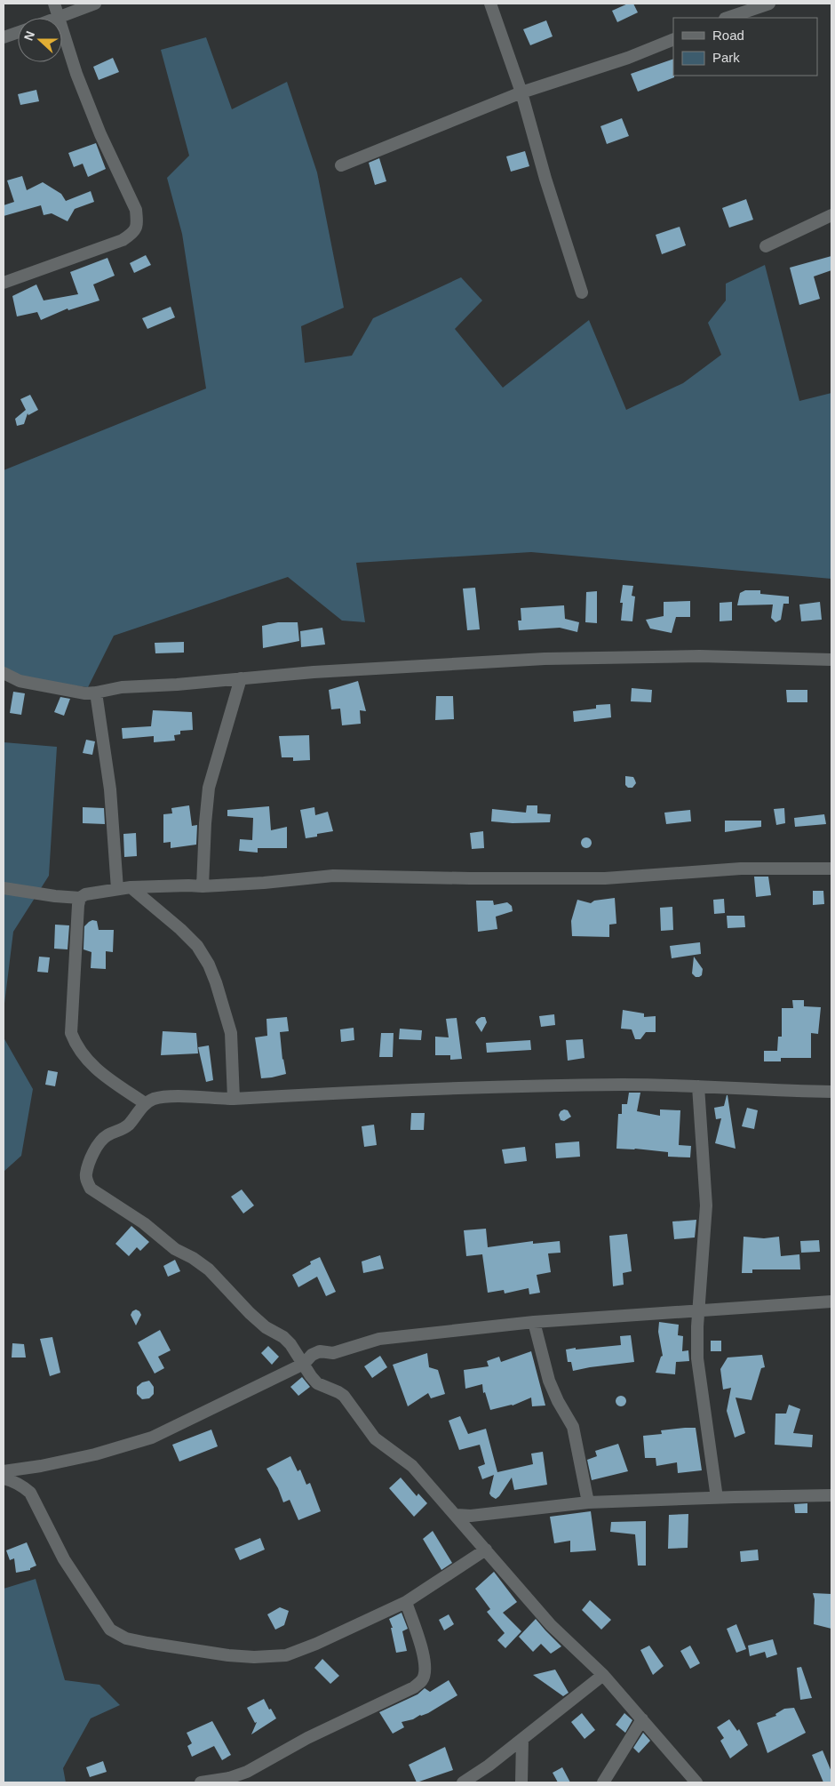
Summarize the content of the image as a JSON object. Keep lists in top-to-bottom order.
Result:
{
  "legend": ["Road", "Park"],
  "north": "left"
}
